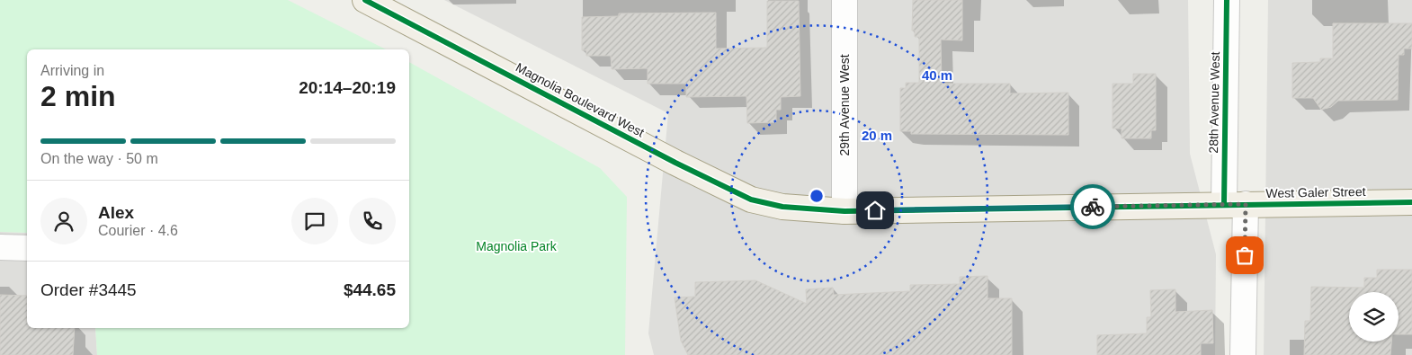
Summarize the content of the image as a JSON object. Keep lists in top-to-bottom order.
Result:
{
  "streets": {
    "main road": ["Magnolia Boulevard West", "West Galer Street"],
    "street": ["28th Avenue West", "29th Avenue West"]
  },
  "crossings": [
    ["Magnolia Boulevard West", "West Galer Street"],
    ["28th Avenue West", "West Galer Street"],
    ["29th Avenue West", "West Galer Street"]
  ],
  "parks": ["Magnolia Park"],
  "page": {
    "heading": ["2 min", "Arriving in", "20:14–20:19"],
    "panel": [
      "Alex",
      "Courier · 4.6",
      "Order #3445",
      "$44.65"
    ],
    "bar": "On the way · 50 m"
  },
  "rings": ["40 m", "20 m"]
}
